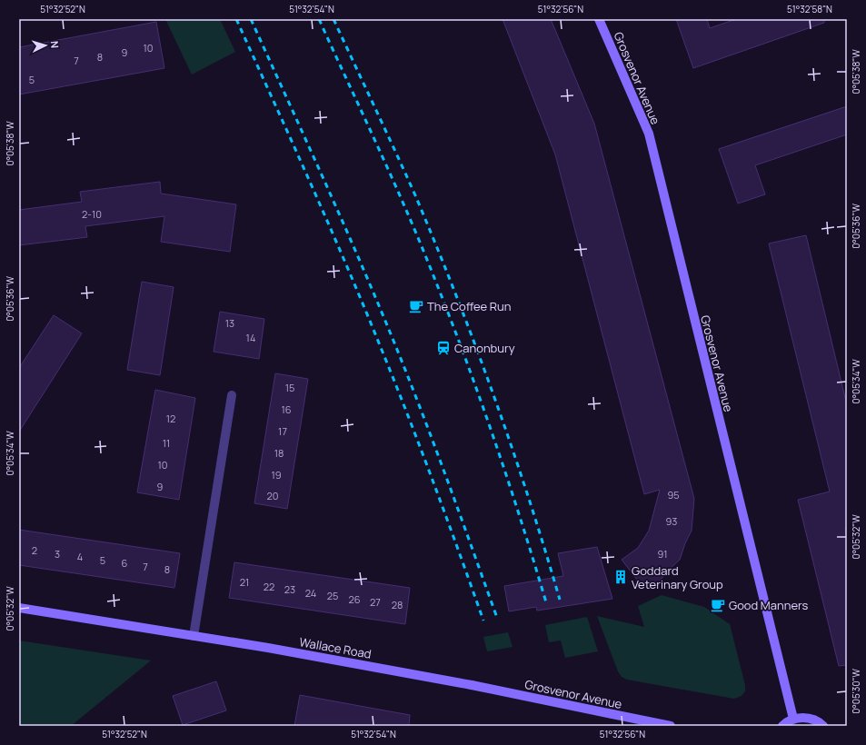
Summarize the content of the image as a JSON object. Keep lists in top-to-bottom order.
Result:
{
  "streets": {
    "street": ["Grosvenor Avenue", "Wallace Road"]
  },
  "crossings": [
    ["Grosvenor Avenue", "Wallace Road"]
  ],
  "places": {
    "cafe": ["The Coffee Run", "Good Manners"],
    "station": ["Canonbury"],
    "building": ["Goddard Veterinary Group"]
  },
  "house_numbers": [
    "10",
    "9",
    "8",
    "7",
    "5",
    "2-10",
    "13",
    "14",
    "15",
    "16",
    "12",
    "17",
    "11",
    "18",
    "10",
    "19",
    "9",
    "95",
    "20",
    "93",
    "2",
    "3",
    "91",
    "4",
    "5",
    "6",
    "7",
    "8",
    "21",
    "22",
    "23",
    "24",
    "25",
    "26",
    "27",
    "28"
  ],
  "north": "right",
  "coordinates": [
    "51°32'52\"N",
    "51°32'54\"N",
    "51°32'56\"N",
    "51°32'58\"N",
    "0°05'38\"W",
    "0°05'36\"W",
    "0°05'34\"W",
    "0°05'32\"W",
    "0°05'30\"W"
  ]
}
